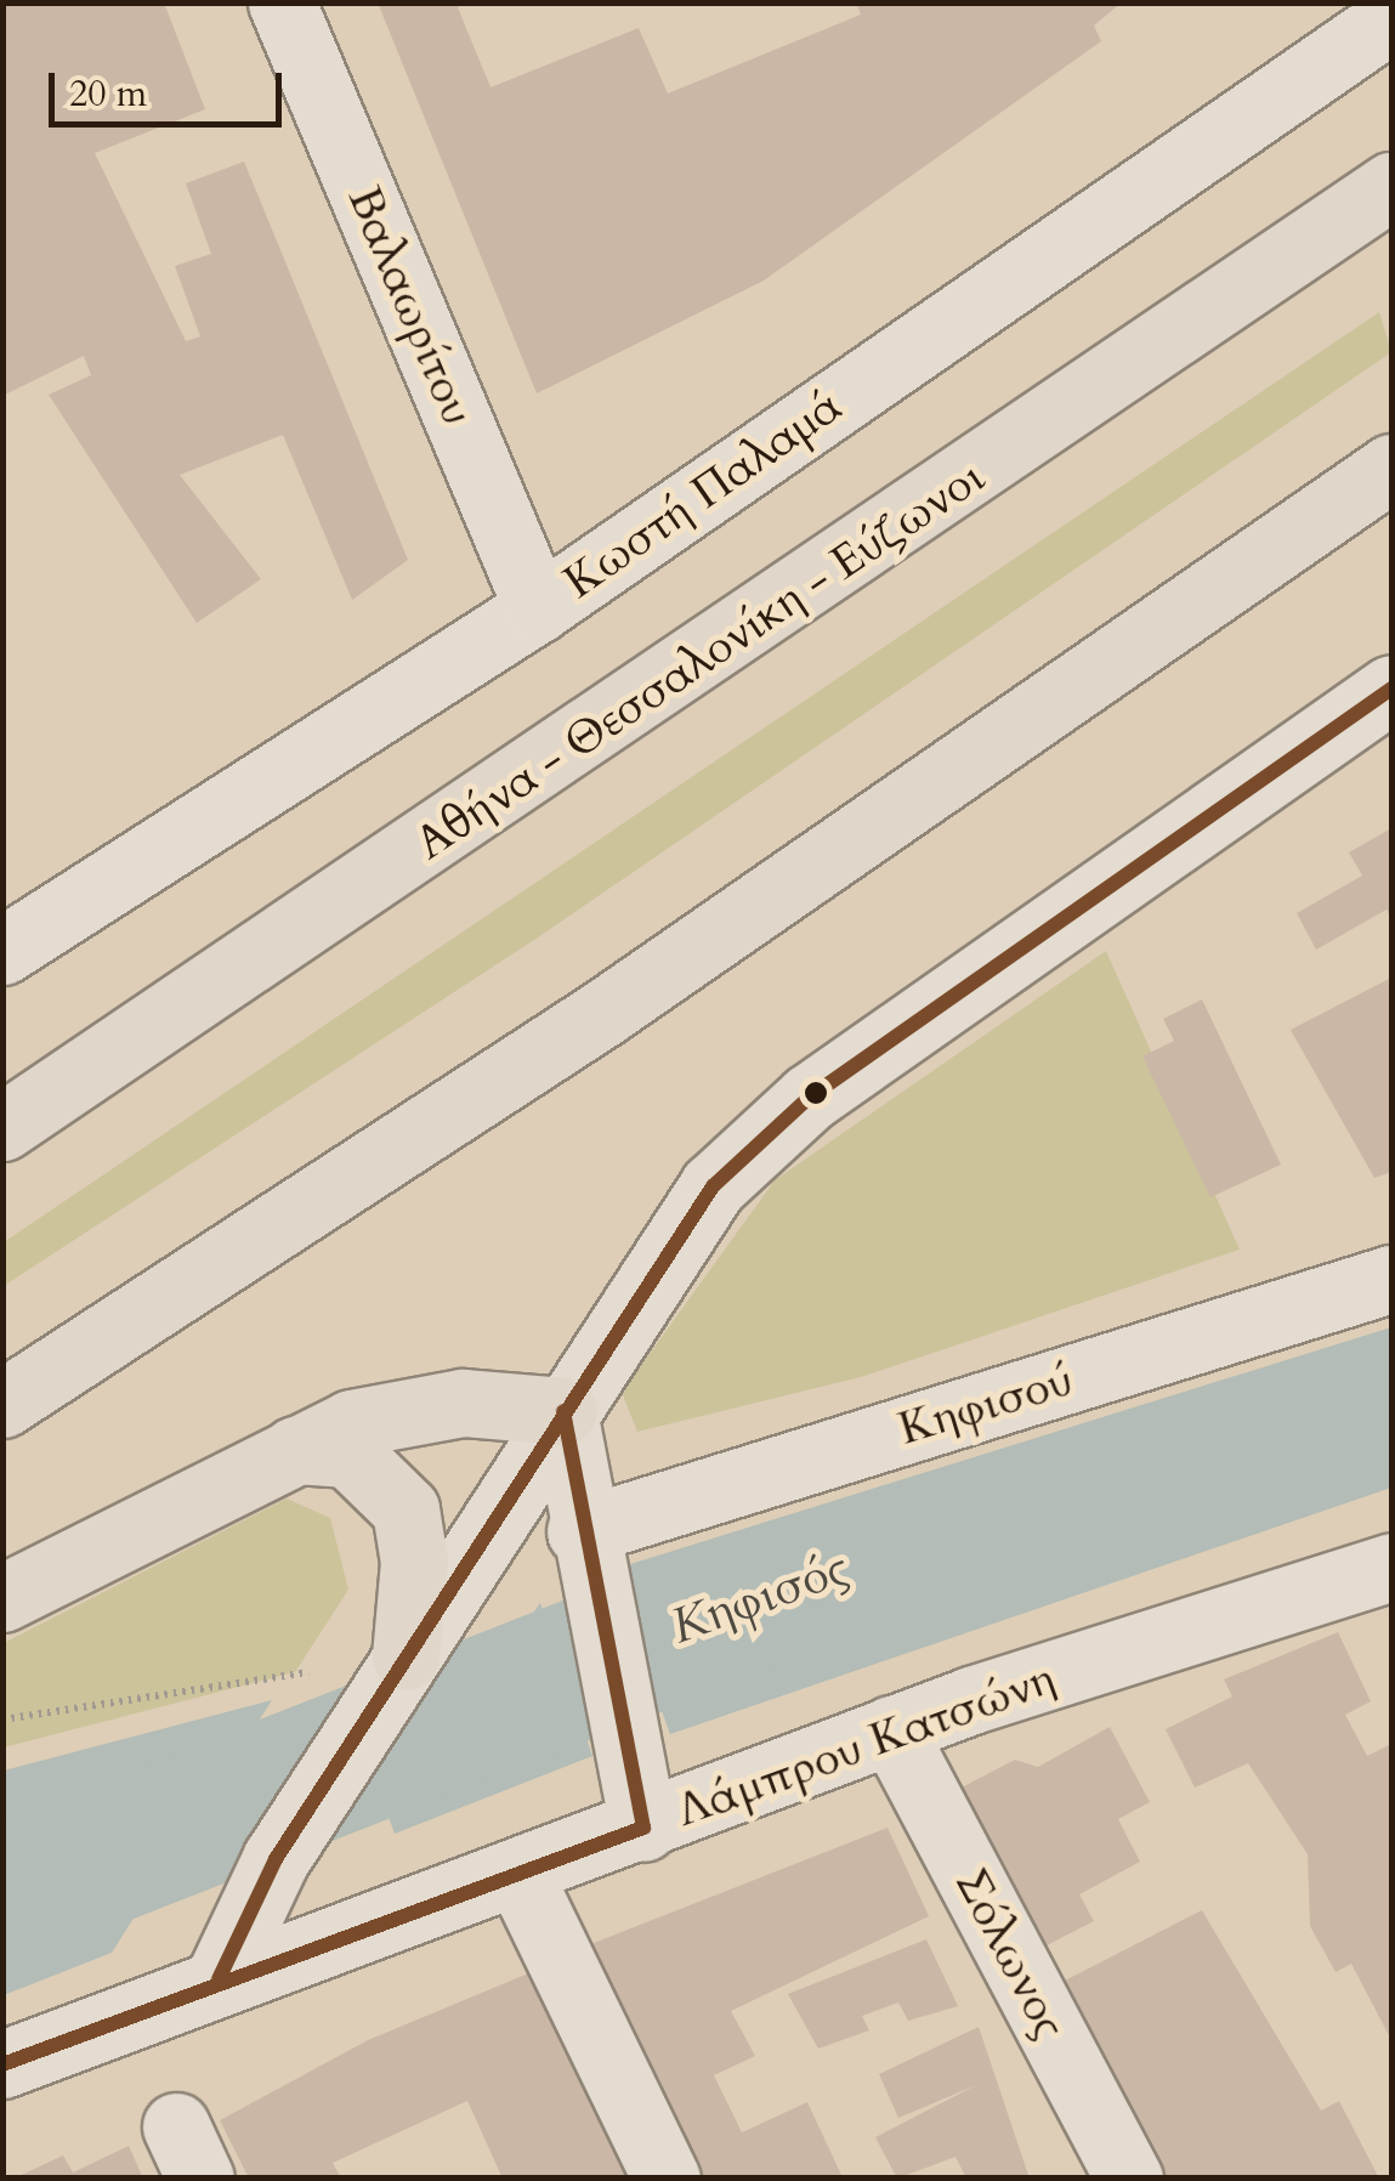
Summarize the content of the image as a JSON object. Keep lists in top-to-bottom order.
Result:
{
  "streets": {
    "highway": ["Αθήνα - Θεσσαλονίκη - Εύζωνοι"],
    "street": [
      "Βαλαωρίτου",
      "Κωστή Παλαμά",
      "Κηφισού",
      "Λάμπρου Κατσώνη",
      "Σόλωνος"
    ]
  },
  "crossings": [
    ["Βαλαωρίτου", "Κωστή Παλαμά"],
    ["Λάμπρου Κατσώνη", "Σόλωνος"]
  ],
  "water": ["Κηφισός"],
  "scale_bar": "20 m"
}
